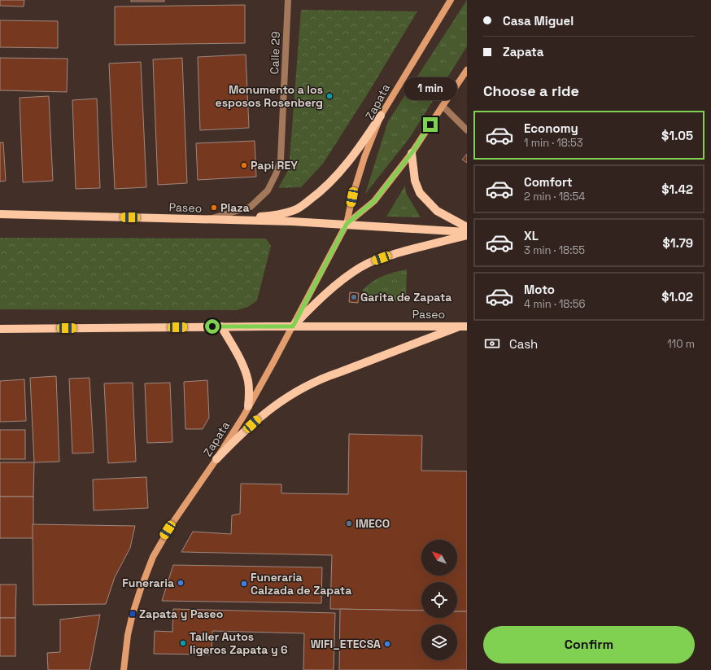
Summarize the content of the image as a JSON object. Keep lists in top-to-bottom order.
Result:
{
  "streets": {
    "main road": ["Zapata", "Paseo"],
    "street": ["Calle 29"]
  },
  "crossings": [
    ["Calle 29", "Paseo"],
    ["Zapata", "Paseo"]
  ],
  "places": {
    "other": [
      "Monumento a los esposos Rosenberg",
      "Papi REY",
      "Plaza",
      "Garita de Zapata",
      "IMECO",
      "Funeraria",
      "Funeraria Calzada de Zapata",
      "Taller Autos ligeros Zapata y 6",
      "WIFI_ETECSA"
    ],
    "transit": ["Zapata y Paseo"]
  },
  "north": "top left",
  "page": {
    "banner": ["Casa Miguel", "Zapata"],
    "heading": "Choose a ride",
    "bubble": "1 min",
    "list": [
      {
        "name": "Economy",
        "note": "1 min · 18:53",
        "value": "$1.05"
      },
      {
        "name": "Comfort",
        "note": "2 min · 18:54",
        "value": "$1.42"
      },
      {
        "name": "XL",
        "note": "3 min · 18:55",
        "value": "$1.79"
      },
      {
        "name": "Moto",
        "note": "4 min · 18:56",
        "value": "$1.02"
      }
    ],
    "pay": ["Cash", "110 m"],
    "buttons": "Confirm"
  }
}
